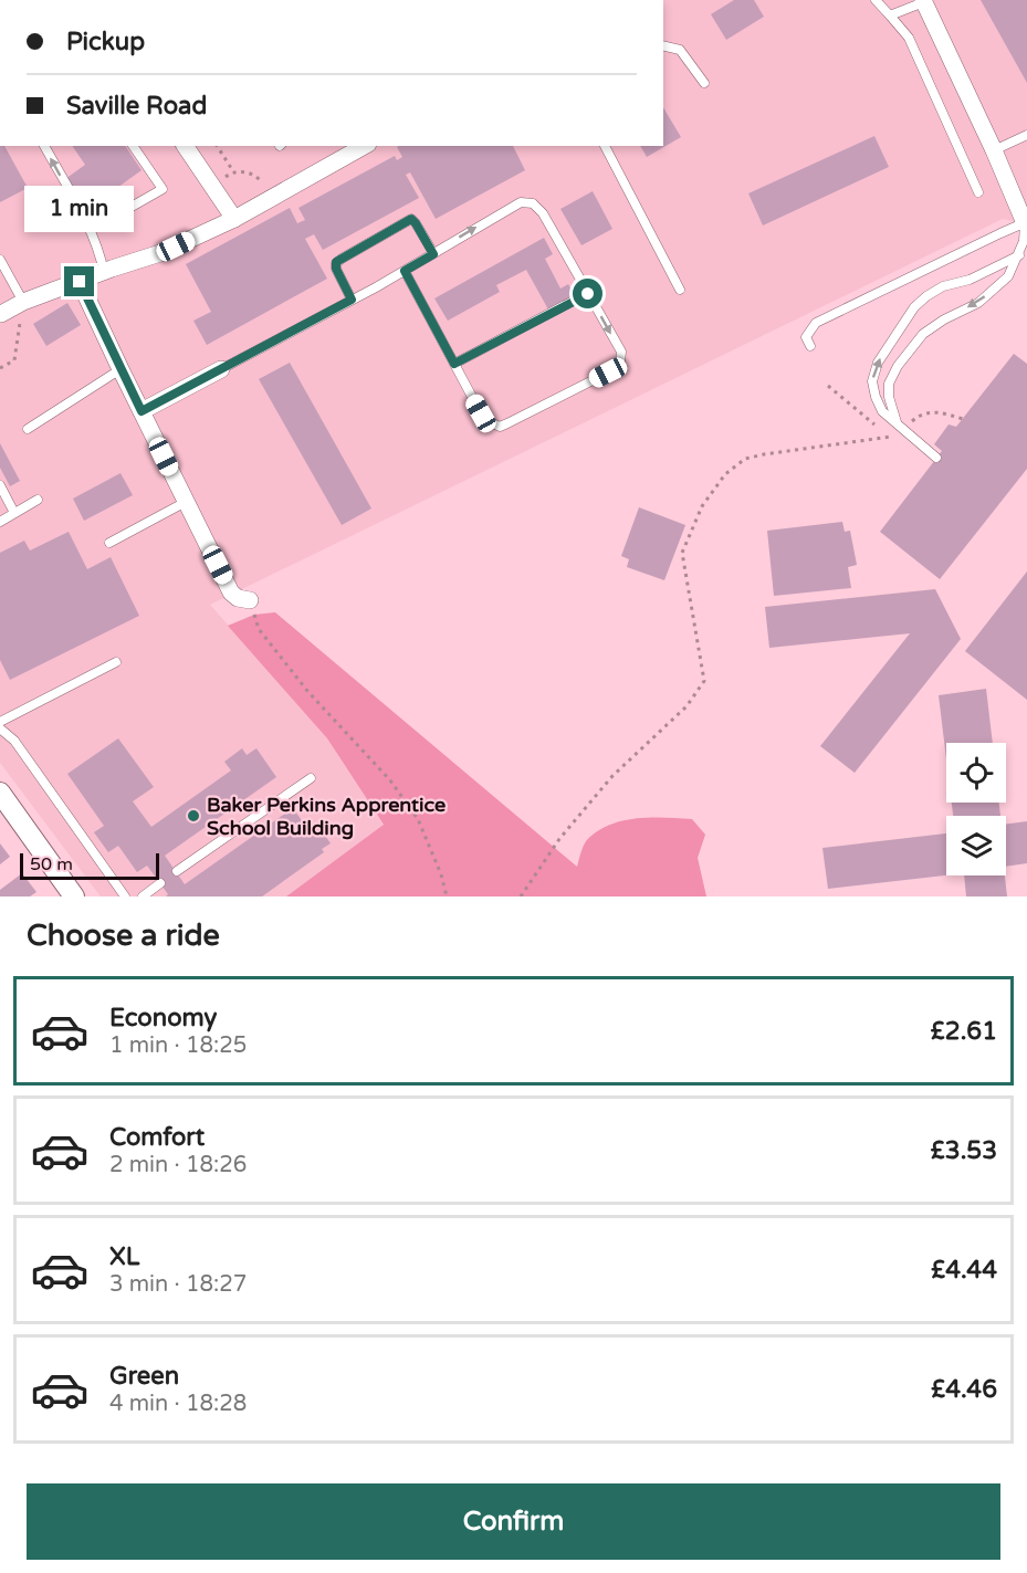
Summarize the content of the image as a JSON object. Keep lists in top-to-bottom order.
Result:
{
  "places": ["Baker Perkins Apprentice School Building"],
  "scale_bar": "50 m",
  "page": {
    "banner": ["Pickup", "Saville Road"],
    "bubble": "1 min",
    "scale": "50 m",
    "heading": "Choose a ride",
    "list": [
      {
        "name": "Economy",
        "note": "1 min · 18:25",
        "value": "£2.61"
      },
      {
        "name": "Comfort",
        "note": "2 min · 18:26",
        "value": "£3.53"
      },
      {
        "name": "XL",
        "note": "3 min · 18:27",
        "value": "£4.44"
      },
      {
        "name": "Green",
        "note": "4 min · 18:28",
        "value": "£4.46"
      }
    ],
    "buttons": "Confirm"
  }
}
